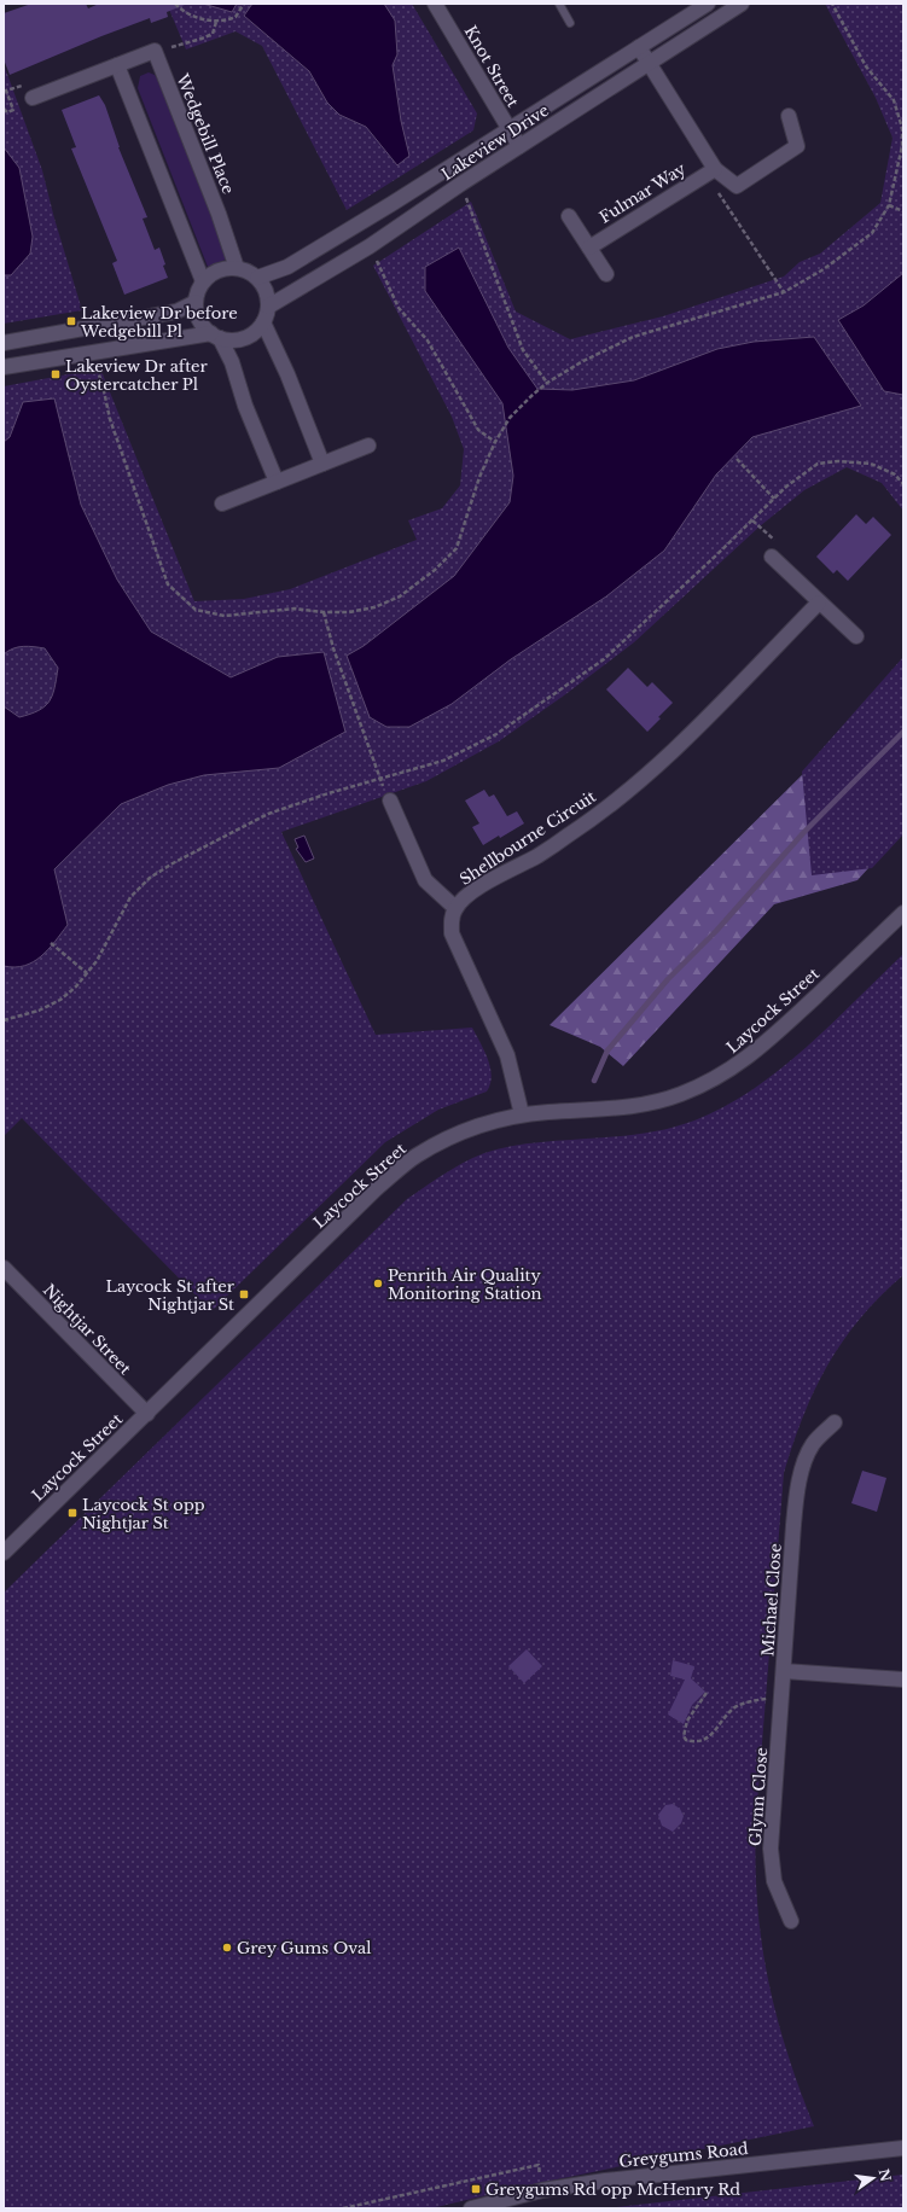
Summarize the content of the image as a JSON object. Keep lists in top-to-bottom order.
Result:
{
  "streets": {
    "street": [
      "Knot Street",
      "Wedgebill Place",
      "Lakeview Drive",
      "Fulmar Way",
      "Shellbourne Circuit",
      "Laycock Street",
      "Nightjar Street",
      "Michael Close",
      "Glynn Close",
      "Greygums Road"
    ]
  },
  "crossings": [
    ["Knot Street", "Lakeview Drive"],
    ["Wedgebill Place", "Lakeview Drive"],
    ["Shellbourne Circuit", "Laycock Street"],
    ["Laycock Street", "Nightjar Street"],
    ["Michael Close", "Glynn Close"]
  ],
  "places": {
    "transit": [
      "Lakeview Dr before Wedgebill Pl",
      "Lakeview Dr after Oystercatcher Pl",
      "Laycock St after Nightjar St",
      "Laycock St opp Nightjar St",
      "Greygums Rd opp McHenry Rd"
    ],
    "other": ["Penrith Air Quality Monitoring Station", "Grey Gums Oval"]
  },
  "north": "right"
}
